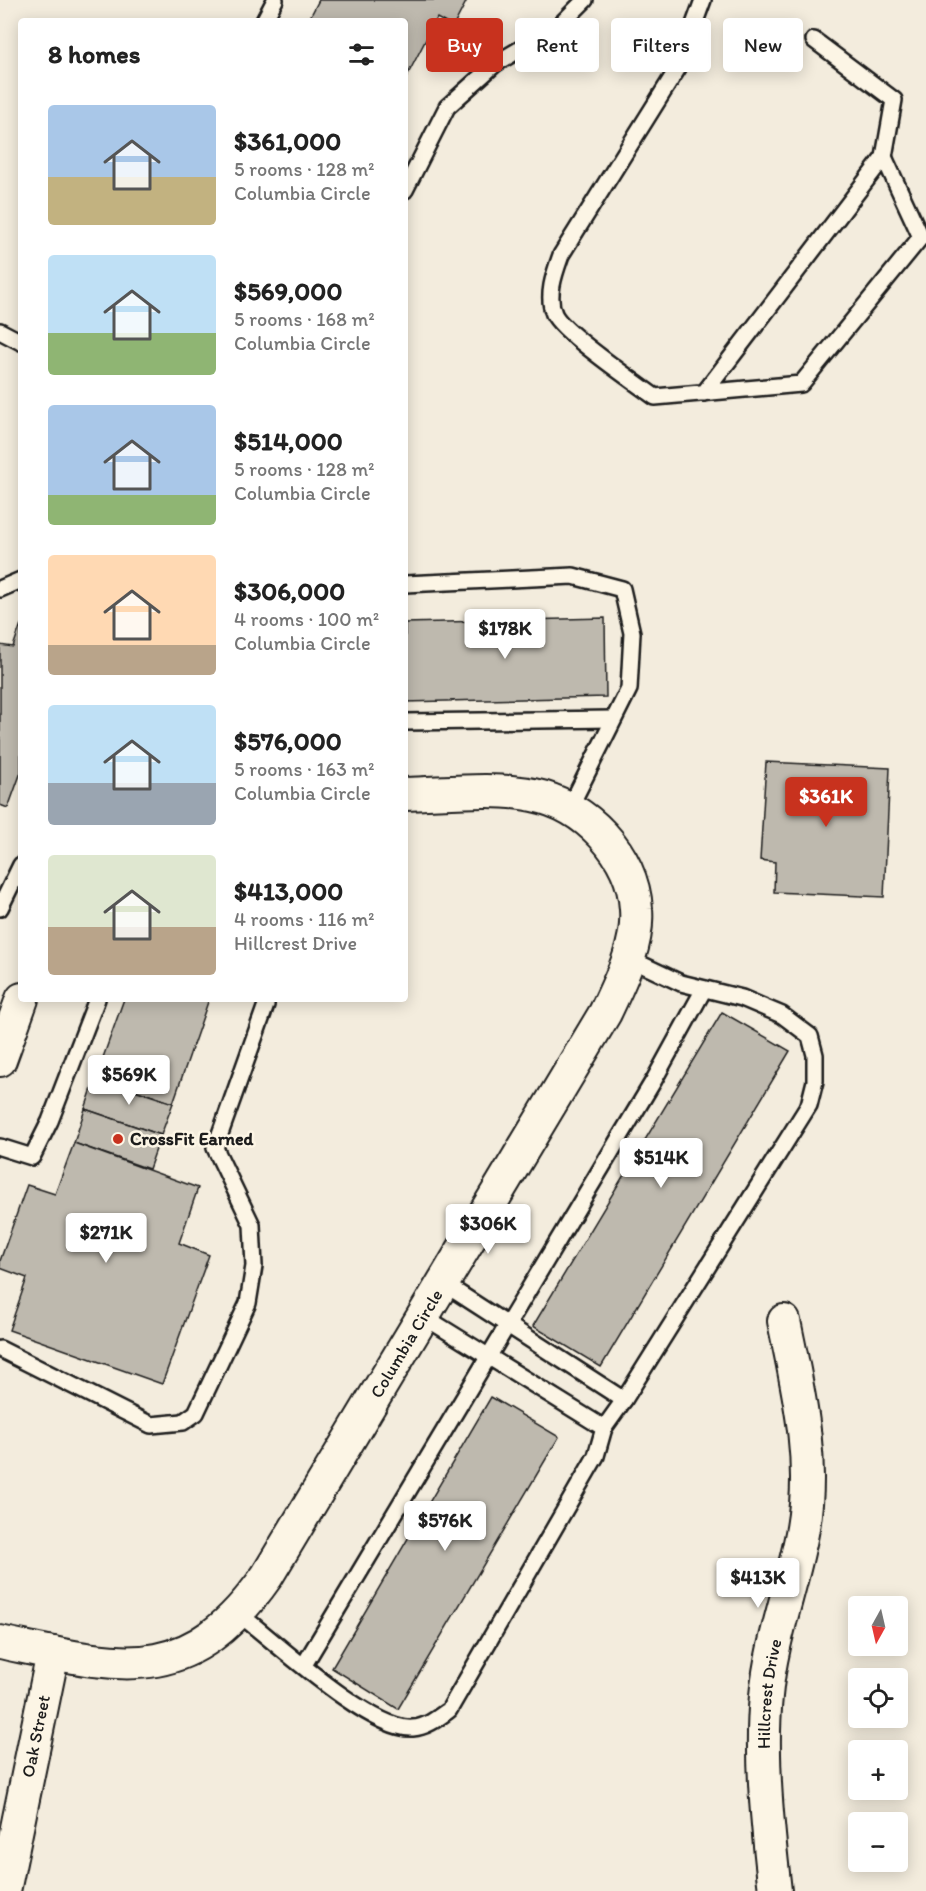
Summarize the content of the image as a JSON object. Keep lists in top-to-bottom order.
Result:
{
  "streets": {
    "street": ["Columbia Circle", "Hillcrest Drive", "Oak Street"]
  },
  "crossings": [
    ["Columbia Circle", "Oak Street"]
  ],
  "places": ["CrossFit Earned"],
  "north": "bottom",
  "page": {
    "chip": [
      "Buy",
      "Rent",
      "Filters",
      "New"
    ],
    "heading": "8 homes",
    "list": [
      {
        "name": "$361,000",
        "note": "5 rooms · 128 m² · Columbia Circle"
      },
      {
        "name": "$569,000",
        "note": "5 rooms · 168 m² · Columbia Circle"
      },
      {
        "name": "$514,000",
        "note": "5 rooms · 128 m² · Columbia Circle"
      },
      {
        "name": "$306,000",
        "note": "4 rooms · 100 m² · Columbia Circle"
      },
      {
        "name": "$576,000",
        "note": "5 rooms · 163 m² · Columbia Circle"
      },
      {
        "name": "$413,000",
        "note": "4 rooms · 116 m² · Hillcrest Drive"
      }
    ],
    "price": [
      "$178K",
      "$361K",
      "$569K",
      "$514K",
      "$306K",
      "$271K",
      "$576K",
      "$413K"
    ],
    "map_buttons": ["+", "−"]
  }
}
